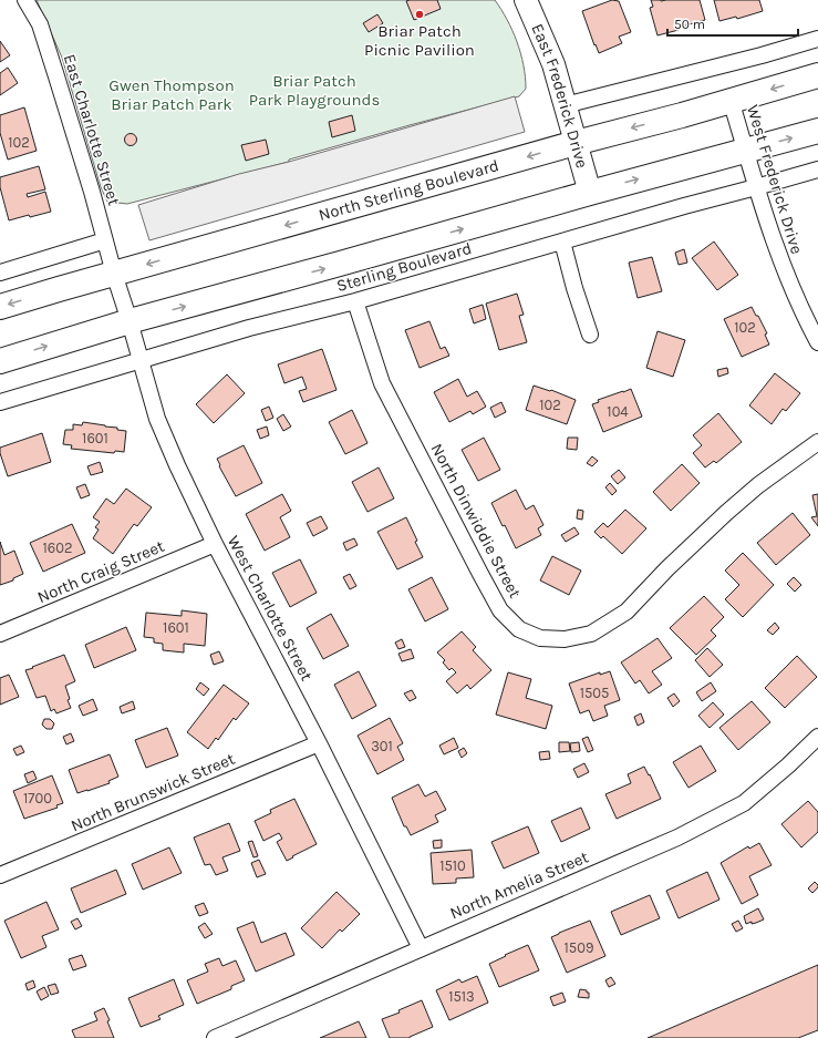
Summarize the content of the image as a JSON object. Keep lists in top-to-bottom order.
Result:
{
  "streets": {
    "main road": ["North Sterling Boulevard"],
    "street": [
      "East Frederick Drive",
      "East Charlotte Street",
      "West Frederick Drive",
      "Sterling Boulevard",
      "North Dinwiddie Street",
      "North Craig Street",
      "West Charlotte Street",
      "North Brunswick Street",
      "North Amelia Street"
    ]
  },
  "crossings": [
    ["East Frederick Drive", "North Sterling Boulevard"],
    ["East Charlotte Street", "North Sterling Boulevard"],
    ["East Charlotte Street", "West Charlotte Street"],
    ["West Frederick Drive", "North Sterling Boulevard"],
    ["West Frederick Drive", "Sterling Boulevard"],
    ["North Sterling Boulevard", "West Charlotte Street"],
    ["Sterling Boulevard", "North Dinwiddie Street"],
    ["Sterling Boulevard", "West Charlotte Street"],
    ["North Craig Street", "West Charlotte Street"],
    ["West Charlotte Street", "North Brunswick Street"],
    ["West Charlotte Street", "North Amelia Street"]
  ],
  "parks": ["Briar Patch Park Playgrounds", "Gwen Thompson Briar Patch Park"],
  "places": ["Briar Patch Picnic Pavilion"],
  "house_numbers": [
    "102",
    "102",
    "102",
    "104",
    "1601",
    "1602",
    "1601",
    "1505",
    "301",
    "1700",
    "1510",
    "1509",
    "1513"
  ],
  "scale_bar": "50 m"
}
